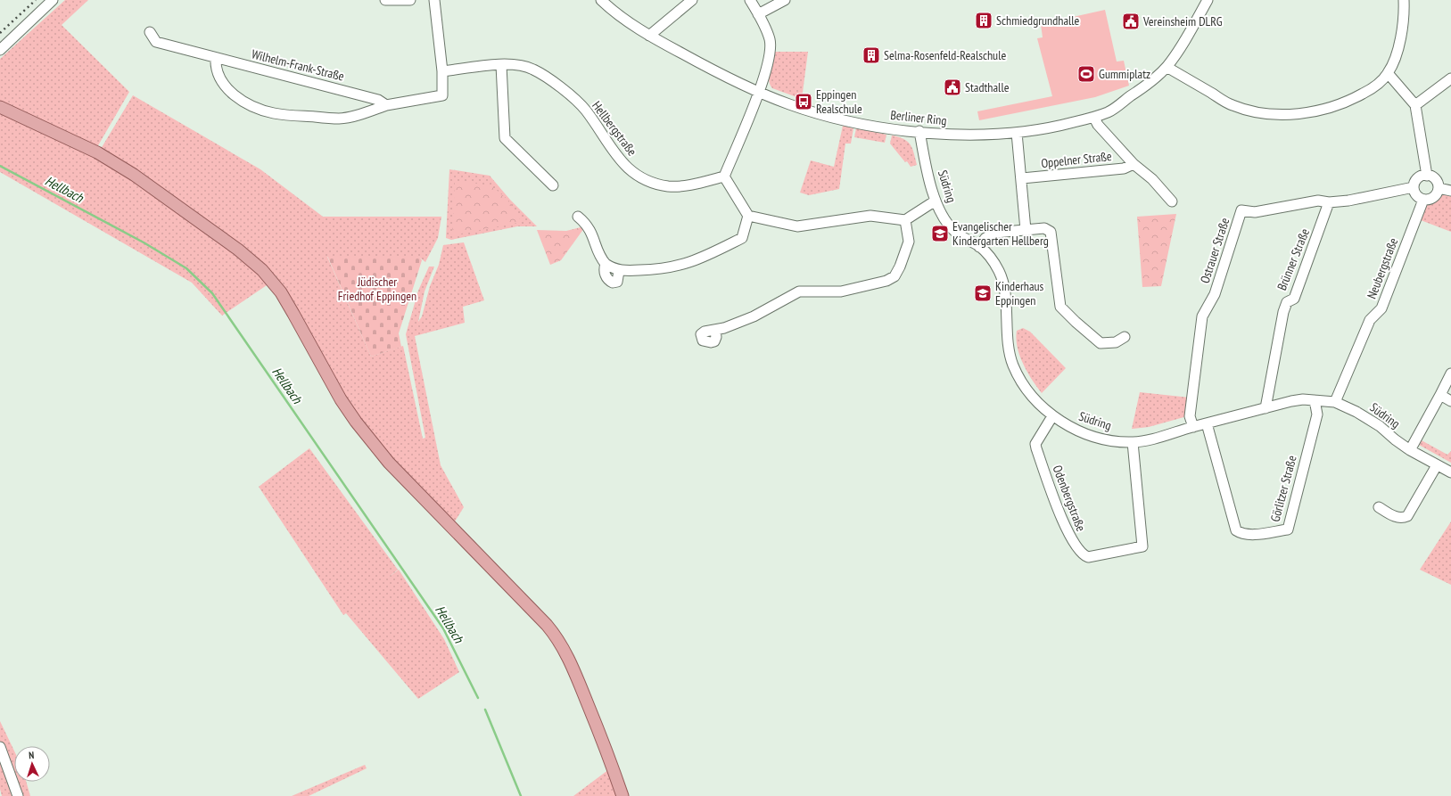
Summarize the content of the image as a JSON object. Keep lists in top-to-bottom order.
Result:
{
  "streets": {
    "street": [
      "Wilhelm-Frank-Straße",
      "Berliner Ring",
      "Hellbergstraße",
      "Oppelner Straße",
      "Südring",
      "Ostrauer Straße",
      "Brünner Straße",
      "Neubergstraße",
      "Görlitzer Straße",
      "Odenbergstraße"
    ]
  },
  "crossings": [
    ["Berliner Ring", "Oppelner Straße"],
    ["Berliner Ring", "Südring"],
    ["Südring", "Ostrauer Straße"],
    ["Südring", "Brünner Straße"],
    ["Südring", "Neubergstraße"],
    ["Südring", "Görlitzer Straße"],
    ["Südring", "Odenbergstraße"],
    ["Ostrauer Straße", "Brünner Straße"],
    ["Ostrauer Straße", "Neubergstraße"]
  ],
  "water": ["Hellbach"],
  "parks": ["Jüdischer Friedhof Eppingen"],
  "places": {
    "building": ["Schmiedgrundhalle", "Selma-Rosenfeld-Realschule"],
    "public building": ["Vereinsheim DLRG", "Stadthalle"],
    "sports": ["Gummiplatz"],
    "bus stop": ["Eppingen Realschule"],
    "school or university": ["Evangelischer Kindergarten Hellberg", "Kinderhaus Eppingen"]
  },
  "north": "top"
}
